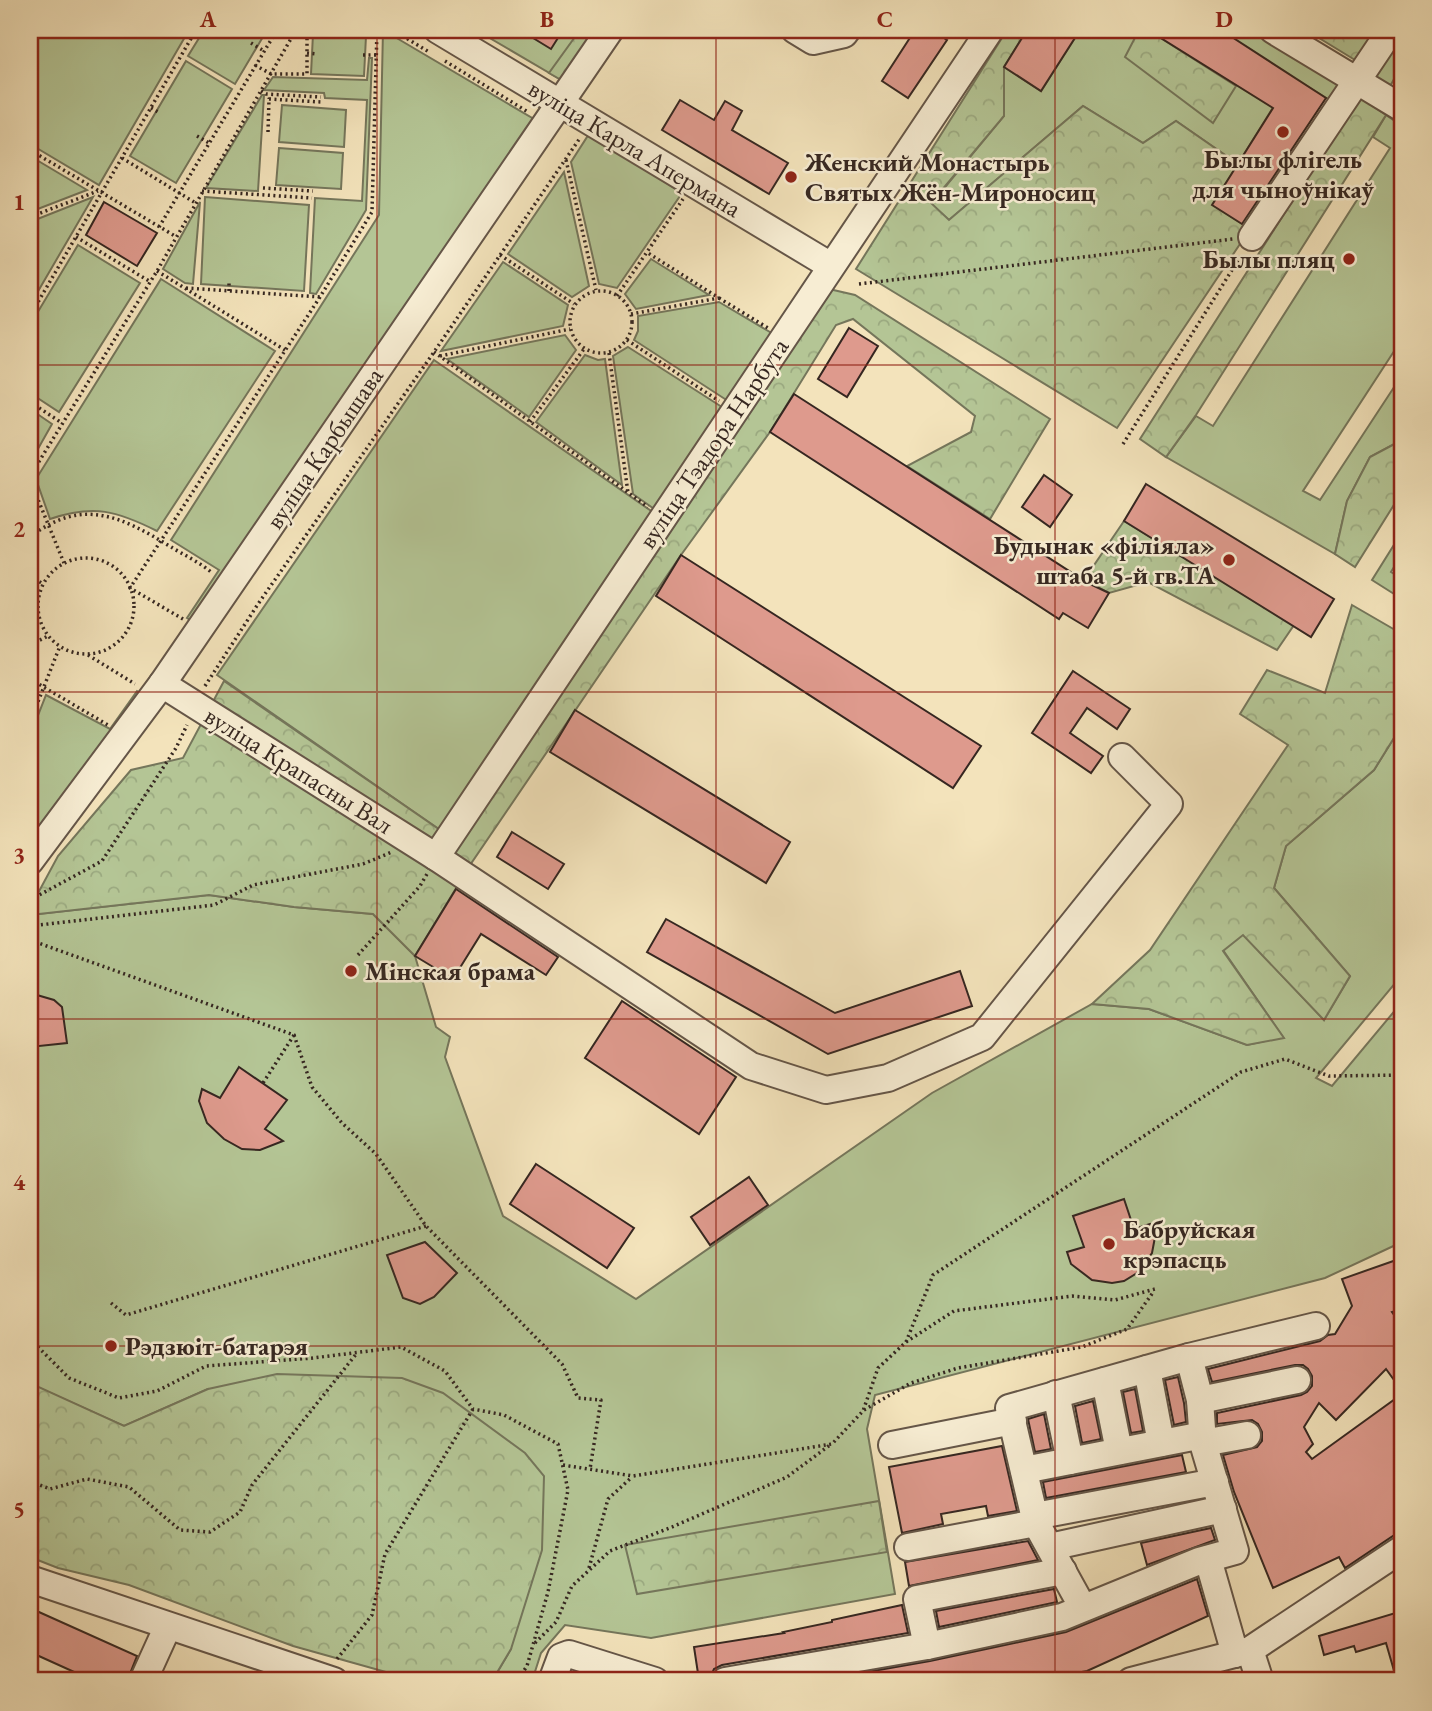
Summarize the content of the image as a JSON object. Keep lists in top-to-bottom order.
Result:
{
  "streets": {
    "street": [
      "вуліца Карла Апермана",
      "вуліца Тэадора Нарбута",
      "вуліца Карбышава",
      "вуліца Крапасны Вал"
    ]
  },
  "crossings": [
    ["вуліца Карла Апермана", "вуліца Тэадора Нарбута"],
    ["вуліца Карла Апермана", "вуліца Карбышава"],
    ["вуліца Тэадора Нарбута", "вуліца Крапасны Вал"],
    ["вуліца Карбышава", "вуліца Крапасны Вал"]
  ],
  "places": [
    "Былы флігель для чыноўнікаў",
    "Женский Монастырь Святых Жён-Мироносиц",
    "Былы пляц",
    "Будынак «філіяла» штаба 5-й гв.ТА",
    "Мінская брама",
    "Бабруйская крэпасць",
    "Рэдзюіт-батарэя"
  ],
  "grid": {
    "columns": [
      "A",
      "B",
      "C",
      "D"
    ],
    "rows": [
      "1",
      "2",
      "3",
      "4",
      "5"
    ]
  }
}
